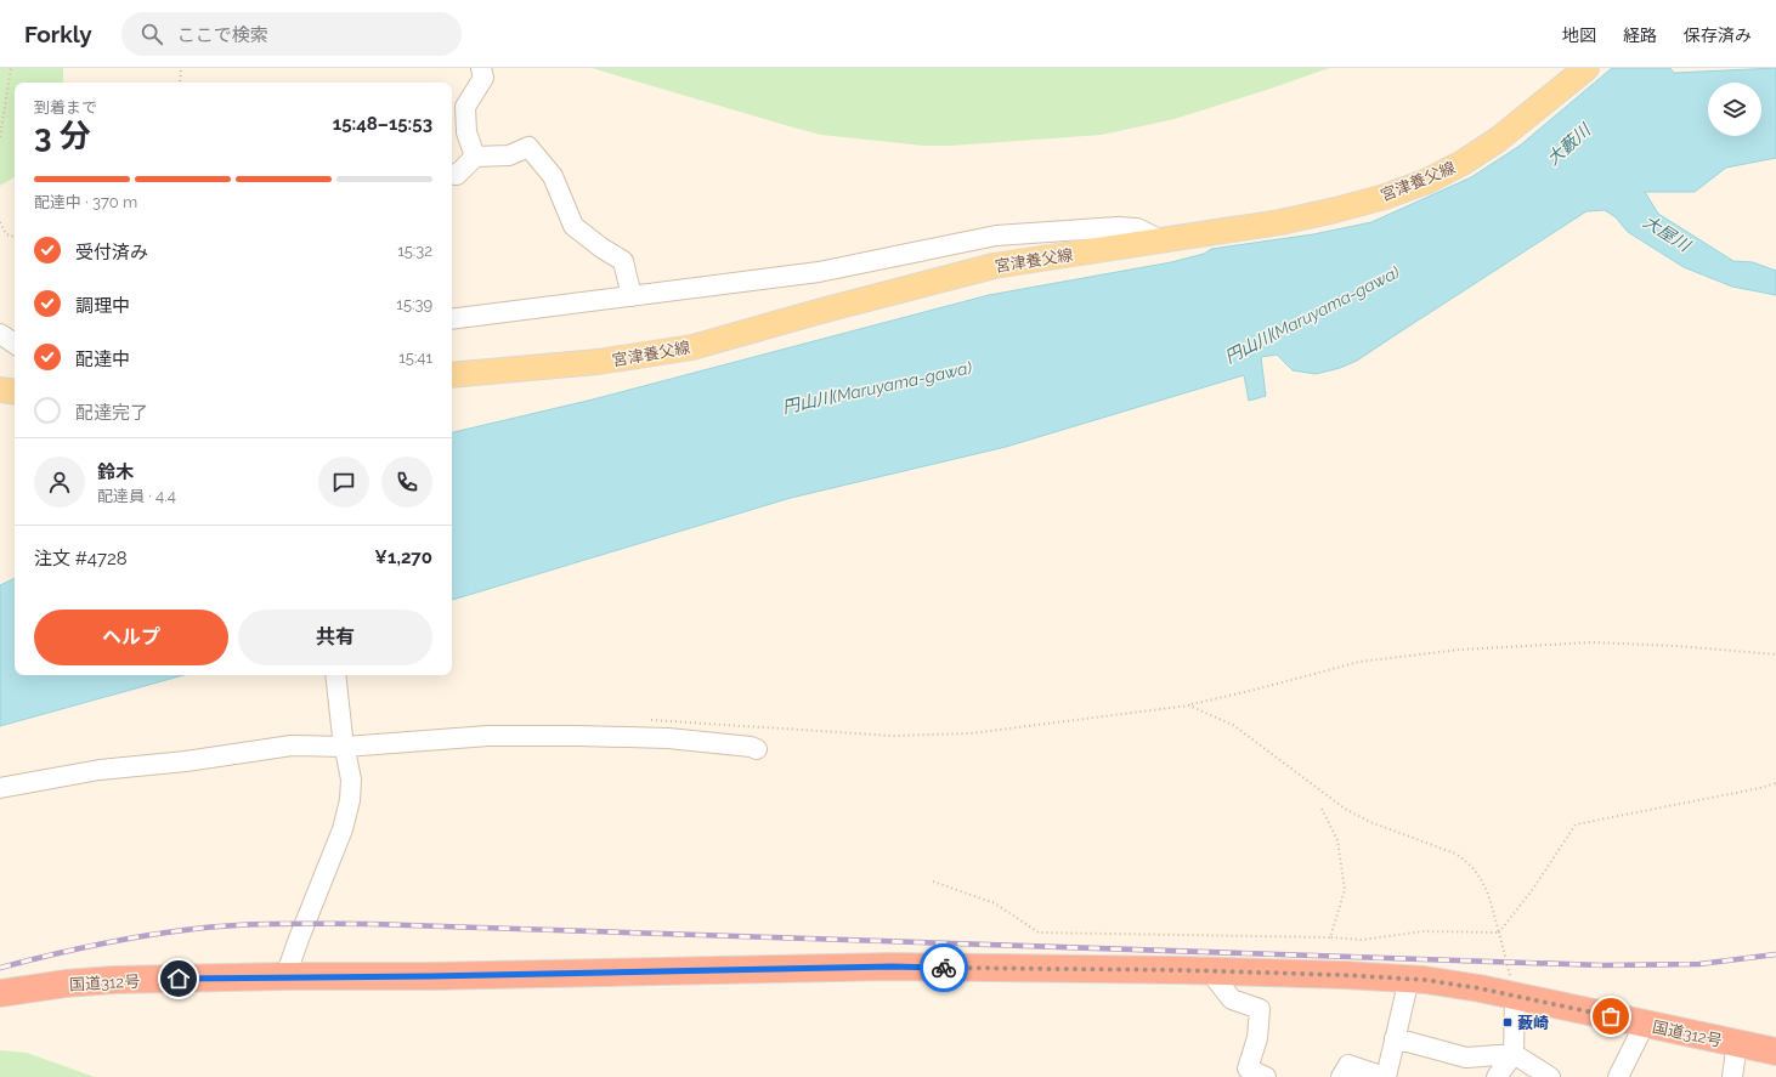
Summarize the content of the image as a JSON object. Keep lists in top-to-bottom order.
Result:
{
  "streets": {
    "highway": ["国道312号"],
    "main road": ["宮津養父線"]
  },
  "water": ["大藪川", "大屋川", "円山川(Maruyama-gawa)"],
  "places": {
    "transit": ["藪崎"]
  },
  "page": {
    "header": "Forkly",
    "search": "ここで検索",
    "nav": ["地図", "経路", "保存済み"],
    "heading": ["3 分", "到着まで", "15:48–15:53"],
    "panel": [
      "鈴木",
      "配達員 · 4.4",
      "注文 #4728",
      "¥1,270"
    ],
    "bar": "配達中 · 370 m",
    "list": [
      ["受付済み", "15:32"],
      ["調理中", "15:39"],
      ["配達中", "15:41"],
      "配達完了"
    ],
    "buttons": ["ヘルプ", "共有"]
  }
}
